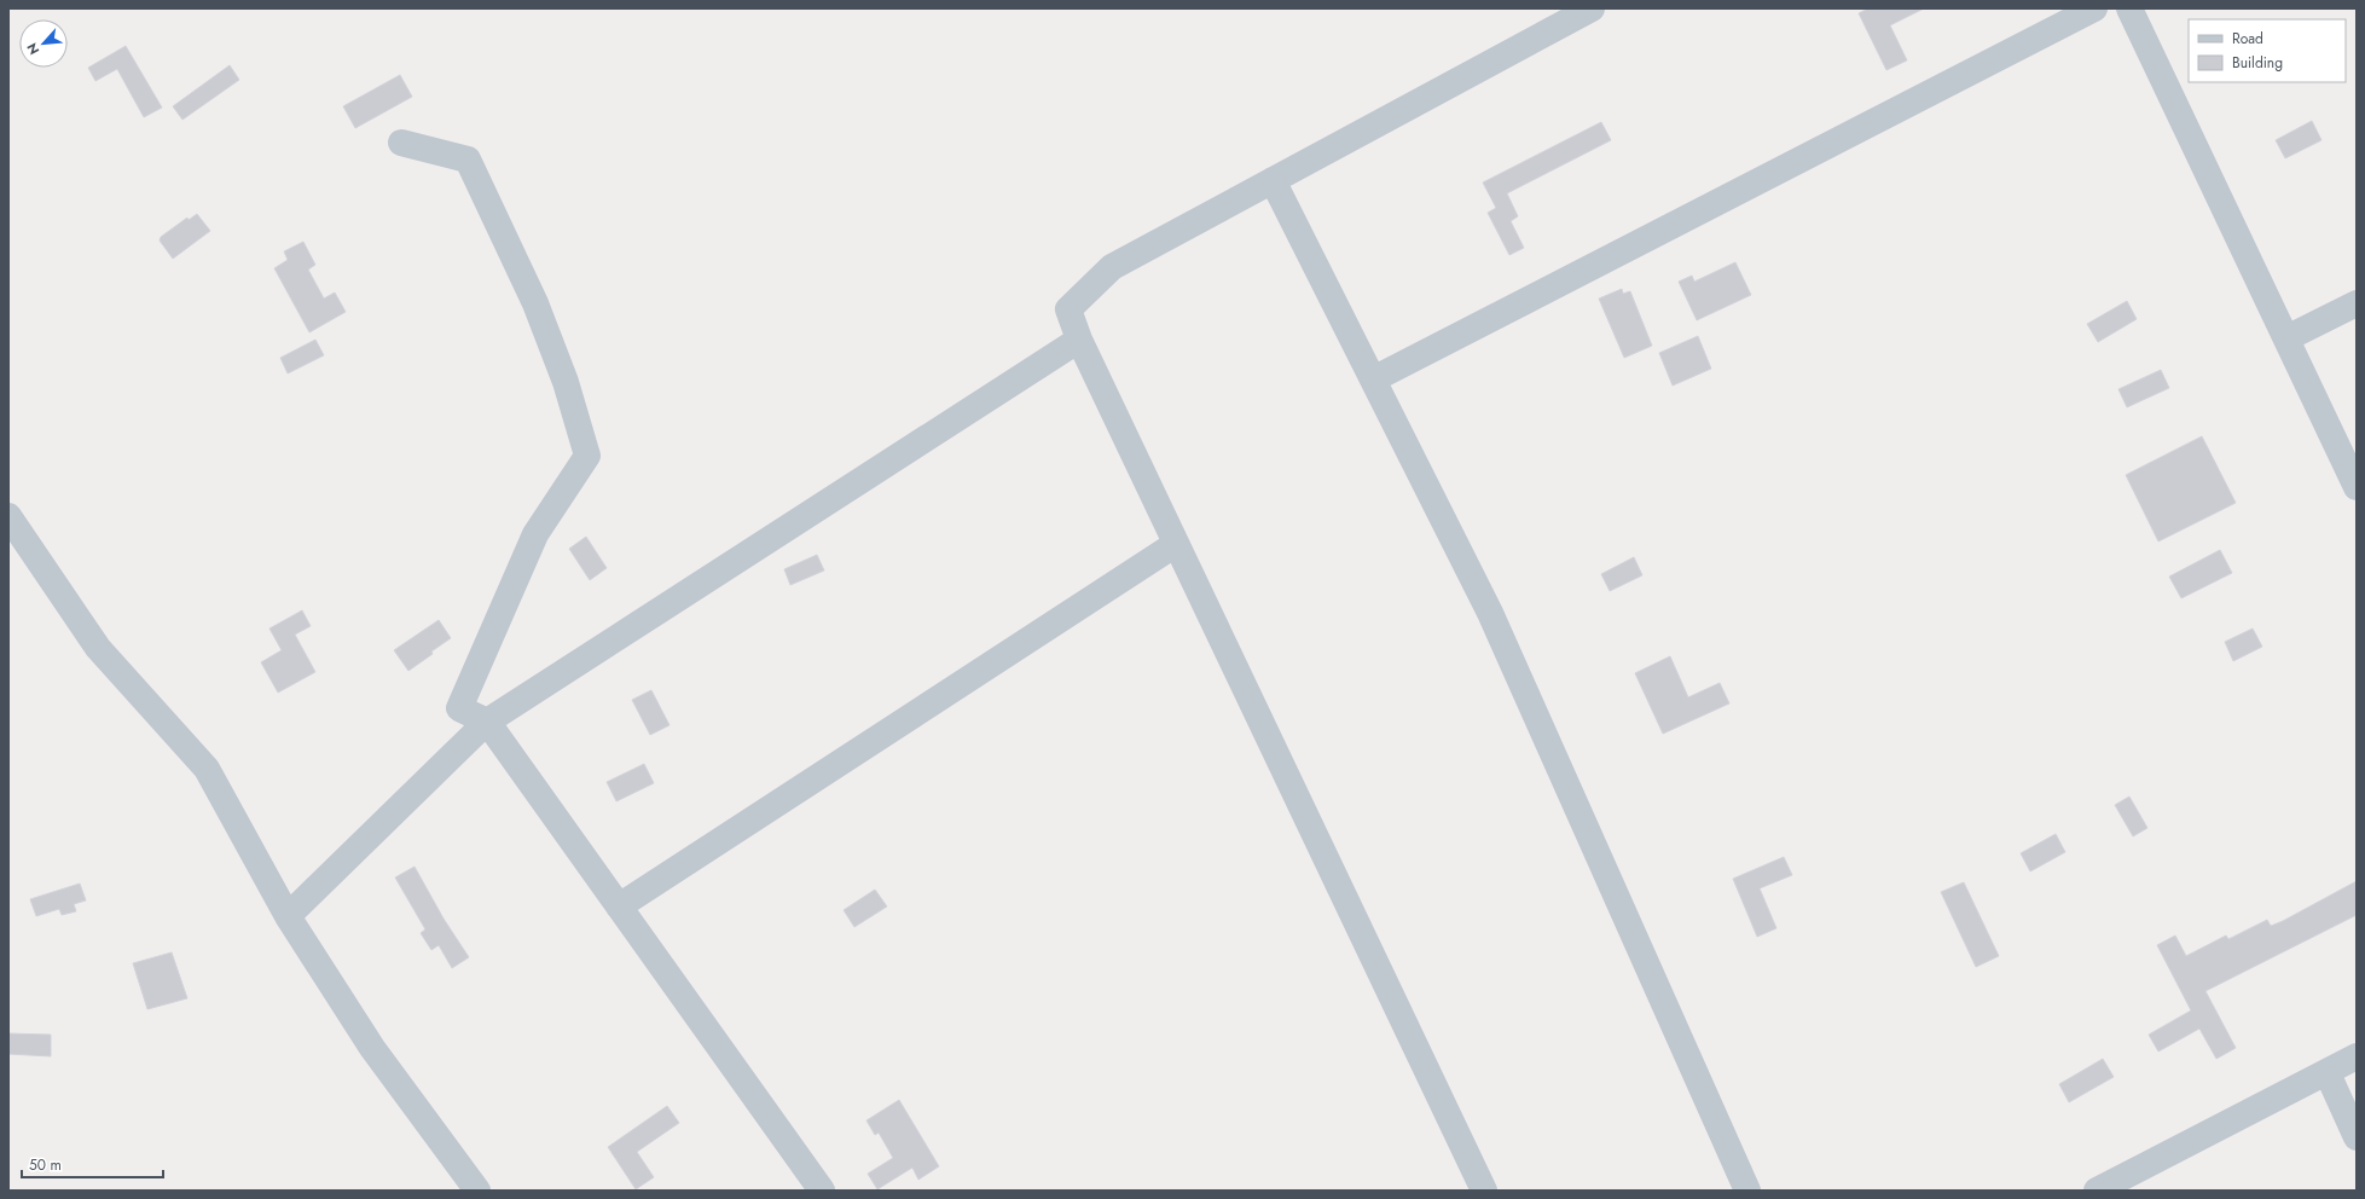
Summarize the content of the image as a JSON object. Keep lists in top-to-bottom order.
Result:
{
  "legend": ["Road", "Building"],
  "scale_bar": "50 m",
  "north": "bottom left"
}
